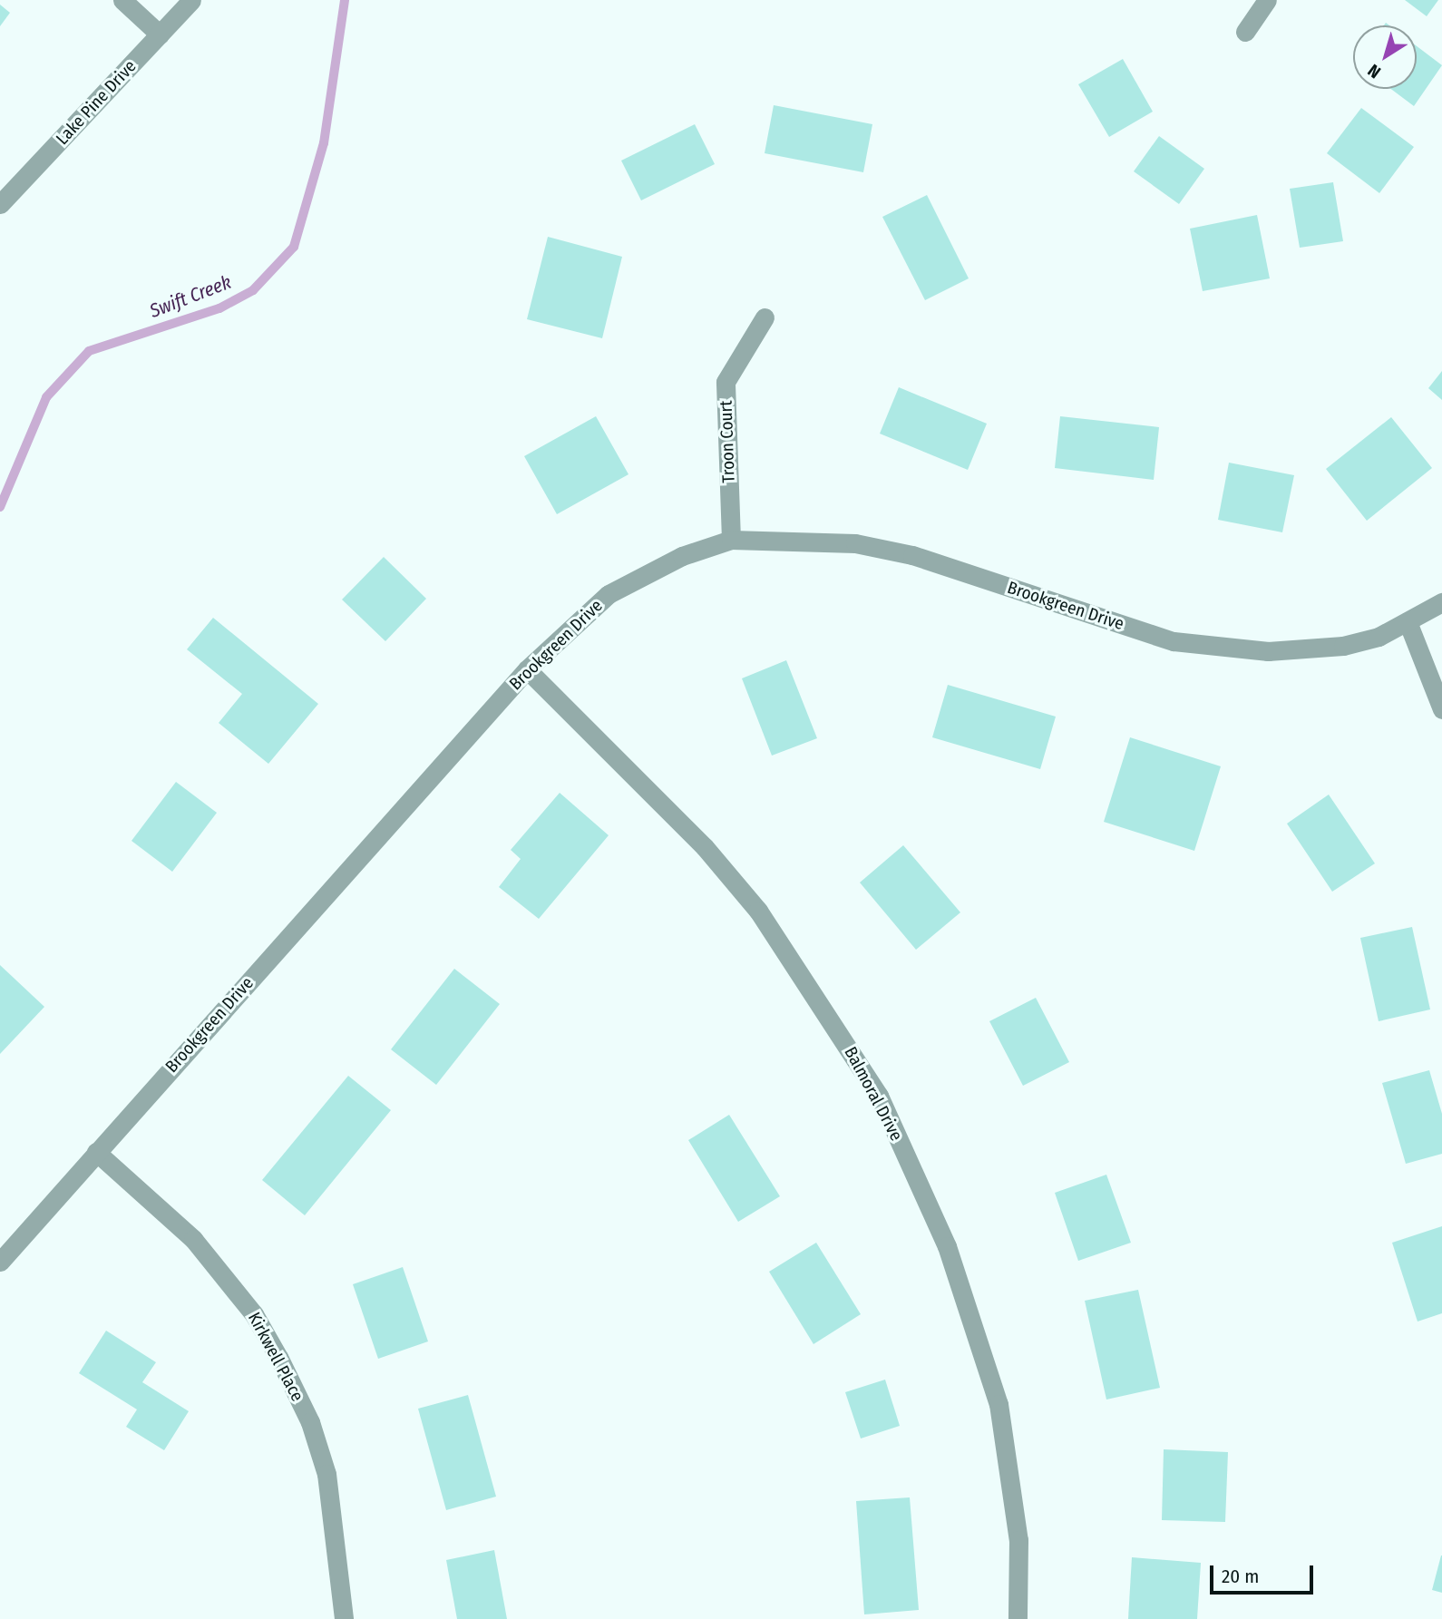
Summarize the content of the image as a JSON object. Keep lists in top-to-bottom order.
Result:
{
  "streets": {
    "street": [
      "Lake Pine Drive",
      "Troon Court",
      "Brookgreen Drive",
      "Balmoral Drive",
      "Kirkwell Place"
    ]
  },
  "crossings": [
    ["Troon Court", "Brookgreen Drive"],
    ["Brookgreen Drive", "Balmoral Drive"],
    ["Brookgreen Drive", "Kirkwell Place"]
  ],
  "water": ["Swift Creek"],
  "scale_bar": "20 m",
  "north": "bottom left"
}
